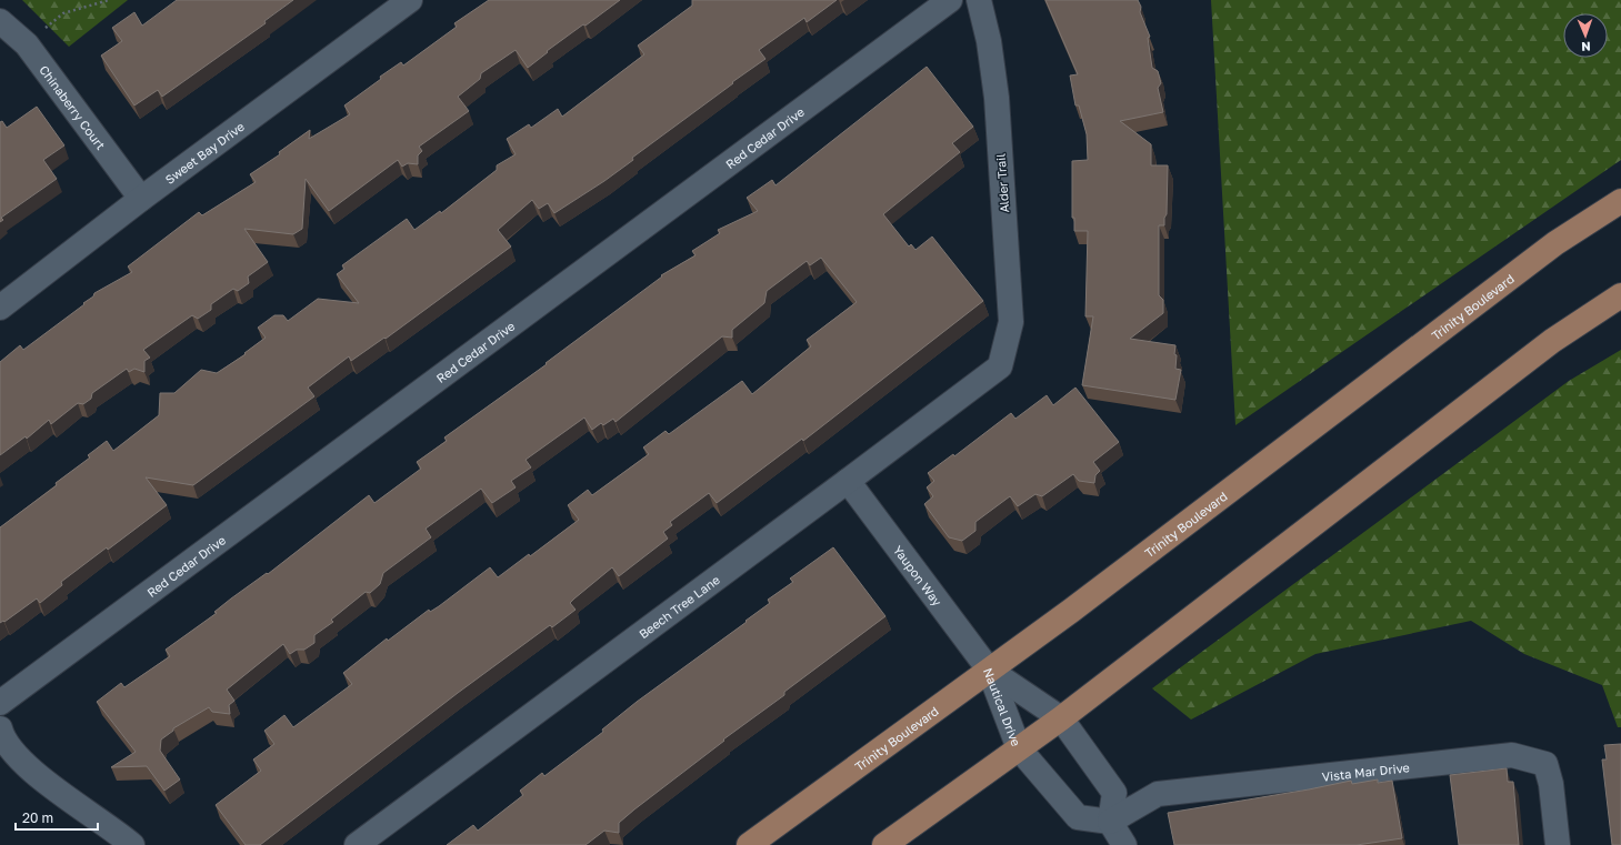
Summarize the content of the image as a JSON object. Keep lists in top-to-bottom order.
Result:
{
  "streets": {
    "main road": ["Trinity Boulevard"],
    "street": [
      "Chinaberry Court",
      "Red Cedar Drive",
      "Sweet Bay Drive",
      "Alder Trail",
      "Yaupon Way",
      "Beech Tree Lane",
      "Nautical Drive",
      "Vista Mar Drive"
    ]
  },
  "crossings": [
    ["Chinaberry Court", "Sweet Bay Drive"],
    ["Alder Trail", "Beech Tree Lane"],
    ["Trinity Boulevard", "Yaupon Way"],
    ["Trinity Boulevard", "Nautical Drive"],
    ["Yaupon Way", "Beech Tree Lane"],
    ["Yaupon Way", "Nautical Drive"],
    ["Nautical Drive", "Vista Mar Drive"]
  ],
  "scale_bar": "20 m",
  "north": "bottom"
}
